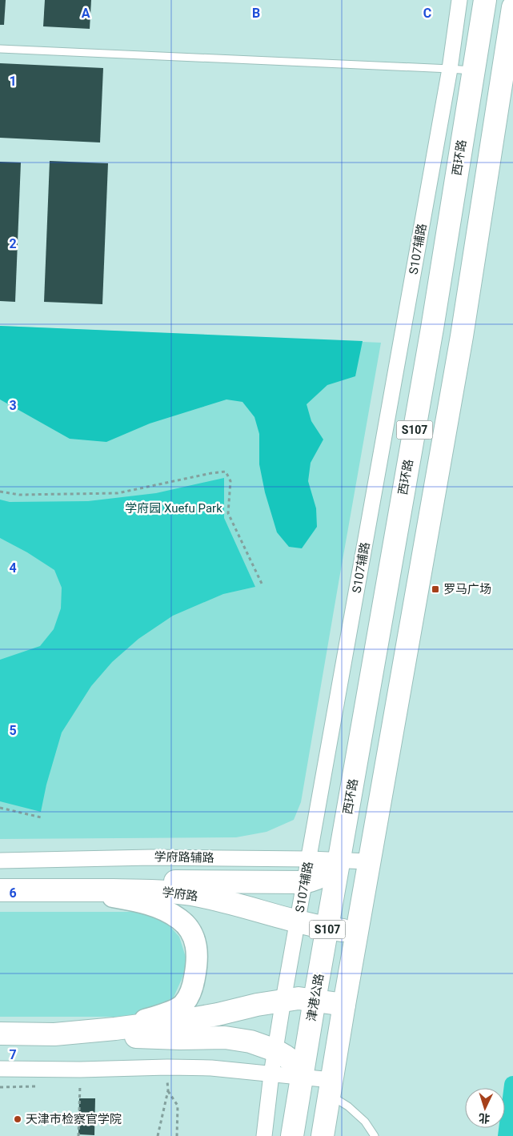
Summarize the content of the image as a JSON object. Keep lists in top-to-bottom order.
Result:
{
  "streets": {
    "main road": [
      "西环路",
      "S107",
      "学府路",
      "津港公路"
    ],
    "street": ["S107辅路", "学府路辅路"]
  },
  "crossings": [
    ["西环路", "学府路辅路"],
    ["西环路", "津港公路"],
    ["S107辅路", "学府路辅路"],
    ["S107辅路", "学府路"],
    ["S107", "学府路辅路"],
    ["S107", "学府路"],
    ["学府路辅路", "津港公路"],
    ["学府路", "津港公路"]
  ],
  "parks": ["学府园 Xuefu Park"],
  "places": {
    "transit": ["罗马广场"],
    "other": ["天津市检察官学院"]
  },
  "north": "bottom",
  "grid": {
    "columns": ["A", "B", "C"],
    "rows": [
      "1",
      "2",
      "3",
      "4",
      "5",
      "6",
      "7"
    ]
  }
}
